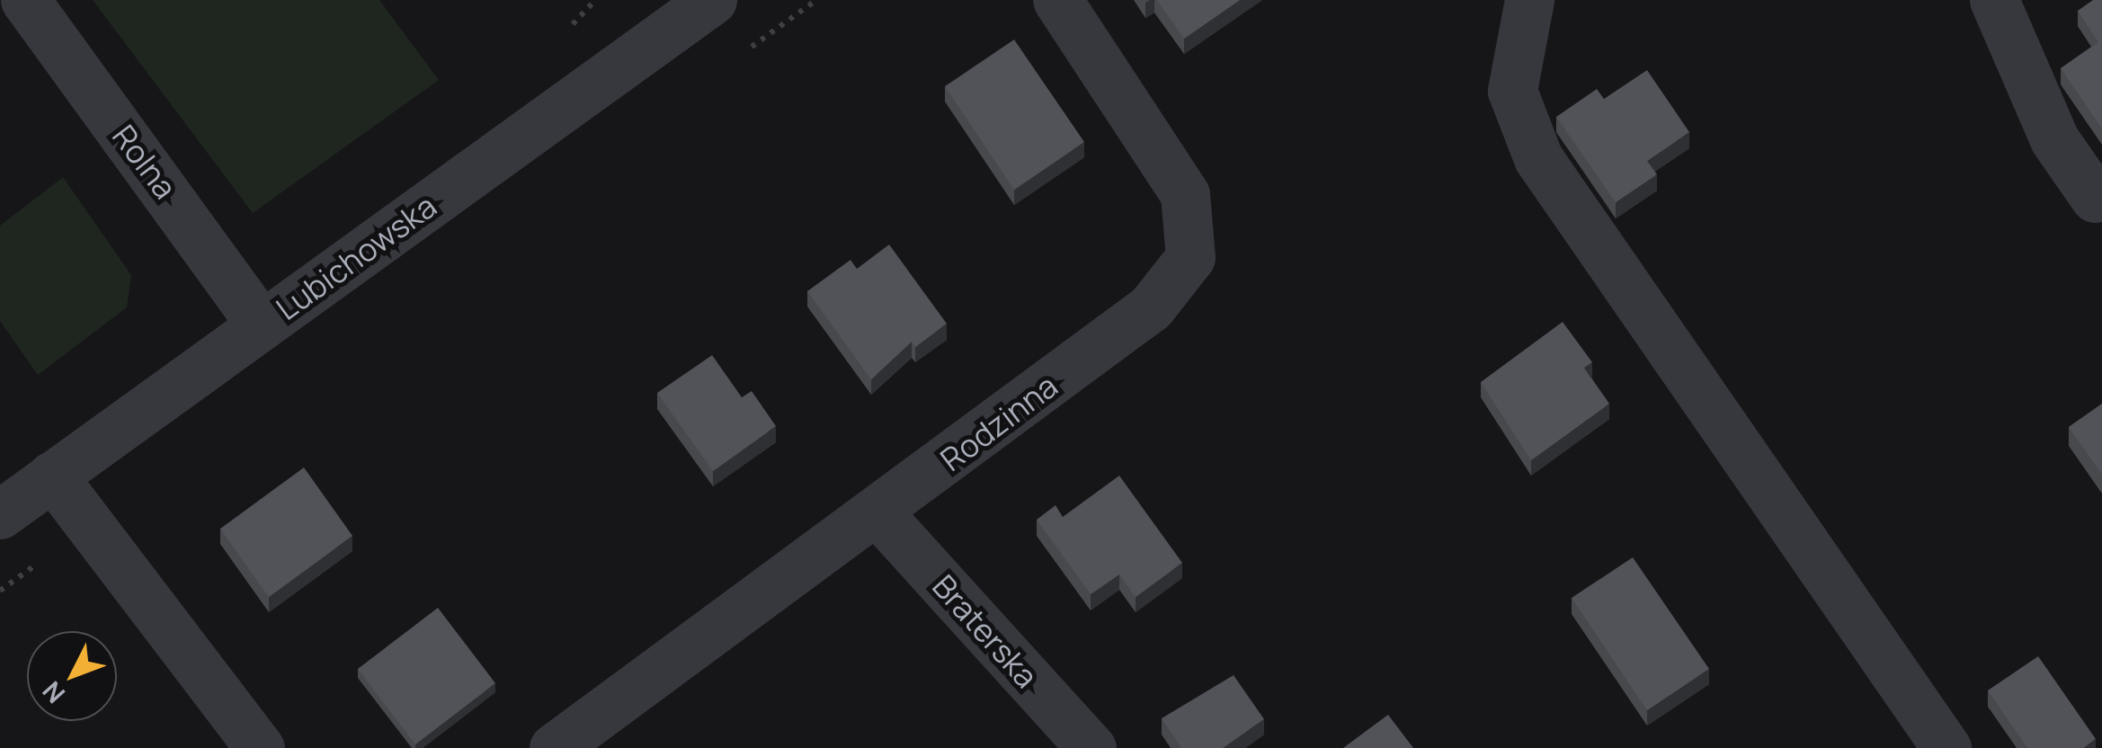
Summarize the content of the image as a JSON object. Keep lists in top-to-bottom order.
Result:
{
  "streets": {
    "street": [
      "Rolna",
      "Lubichowska",
      "Rodzinna",
      "Braterska"
    ]
  },
  "crossings": [
    ["Rolna", "Lubichowska"],
    ["Rodzinna", "Braterska"]
  ],
  "north": "bottom left"
}
